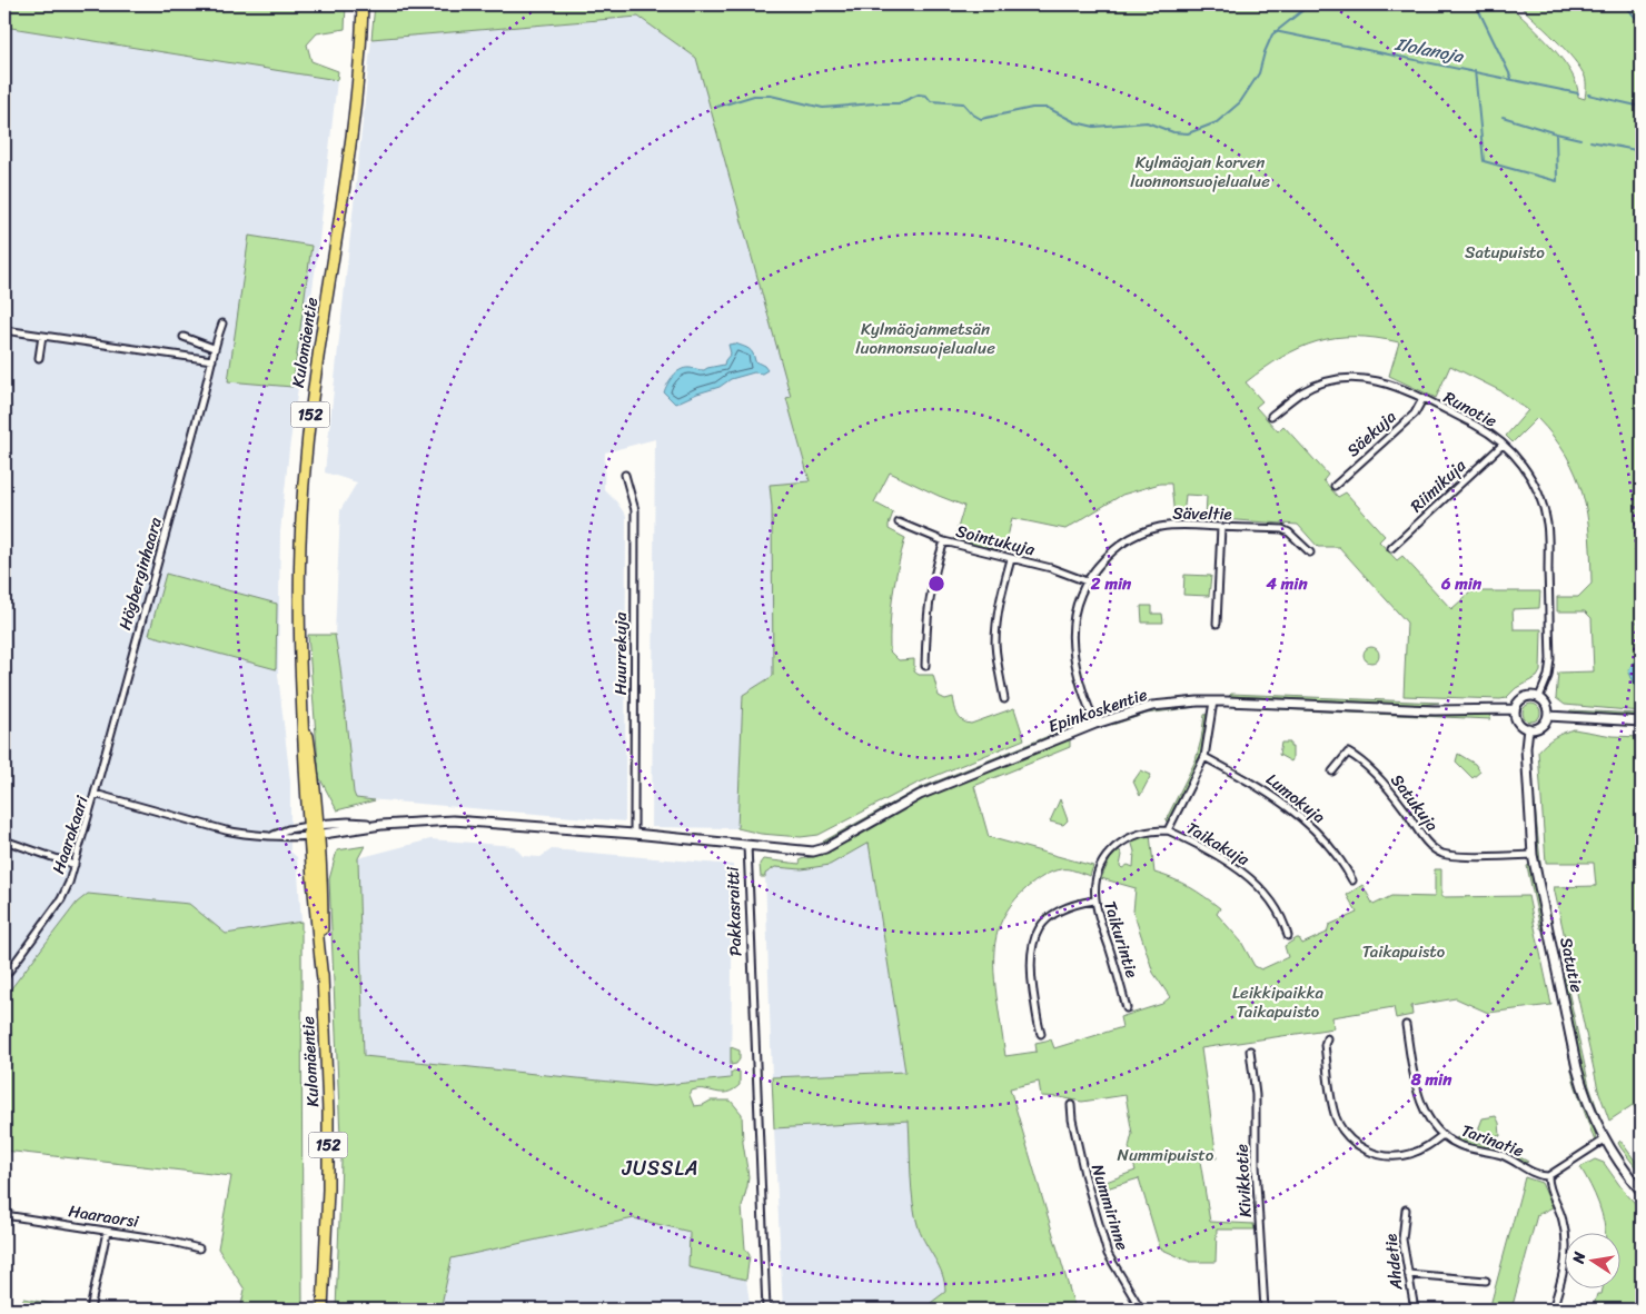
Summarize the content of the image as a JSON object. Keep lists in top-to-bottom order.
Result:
{
  "streets": {
    "main road": ["Kulomäentie", "152"],
    "street": [
      "Runotie",
      "Säekuja",
      "Riimikuja",
      "Säveltie",
      "Sointukuja",
      "Högberginhaara",
      "Huurrekuja",
      "Epinkoskentie",
      "Lumokuja",
      "Satukuja",
      "Haarakaari",
      "Taikakuja",
      "Pakkasraitti",
      "Taikurintie",
      "Satutie",
      "Tarinatie",
      "Kivikkotie",
      "Nummirinne",
      "Haaraorsi",
      "Ahdetie"
    ]
  },
  "crossings": [
    ["Kulomäentie", "Haarakaari"],
    ["Kulomäentie", "Pakkasraitti"],
    ["Runotie", "Säekuja"],
    ["Runotie", "Riimikuja"],
    ["Runotie", "Epinkoskentie"],
    ["Runotie", "Satutie"],
    ["Säveltie", "Sointukuja"],
    ["Säveltie", "Epinkoskentie"],
    ["Högberginhaara", "Haarakaari"],
    ["Huurrekuja", "Pakkasraitti"],
    ["Epinkoskentie", "Pakkasraitti"],
    ["Epinkoskentie", "Satutie"],
    ["Satukuja", "Satutie"],
    ["Haarakaari", "Pakkasraitti"],
    ["Taikakuja", "Taikurintie"]
  ],
  "districts": ["JUSSLA"],
  "water": ["Ilolanoja"],
  "parks": [
    "Kylmäojan korven luonnonsuojelualue",
    "Satupuisto",
    "Kylmäojanmetsän luonnonsuojelualue",
    "Taikapuisto",
    "Leikkipaikka Taikapuisto",
    "Nummipuisto"
  ],
  "north": "left",
  "rings": [
    "2 min",
    "4 min",
    "6 min",
    "8 min"
  ]
}
